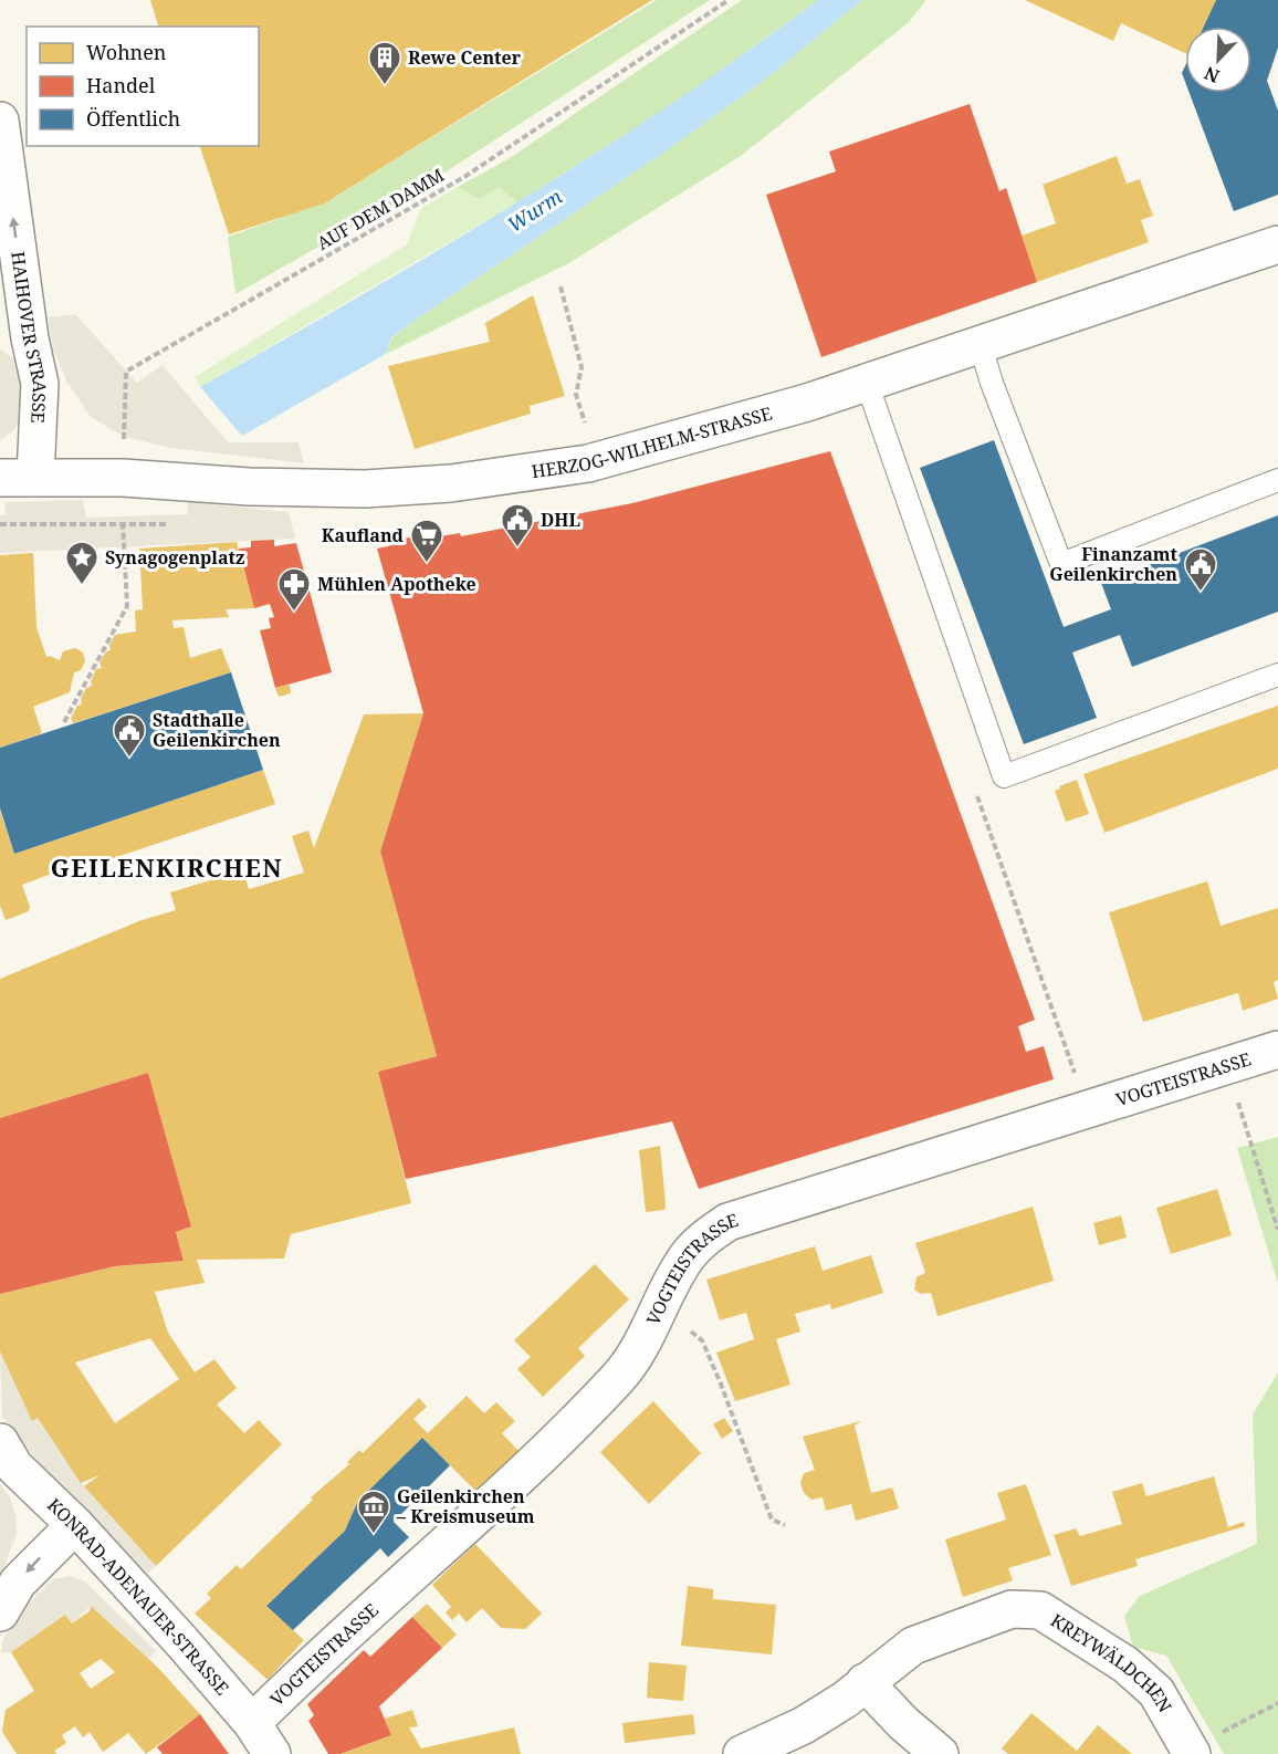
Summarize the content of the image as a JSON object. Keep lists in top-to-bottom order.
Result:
{
  "streets": {
    "street": [
      "HAIHOVER STRASSE",
      "HERZOG-WILHELM-STRASSE",
      "VOGTEISTRASSE",
      "KONRAD-ADENAUER-STRASSE",
      "KREYWÄLDCHEN"
    ],
    "path": ["AUF DEM DAMM"]
  },
  "crossings": [
    ["AUF DEM DAMM", "HERZOG-WILHELM-STRASSE"],
    ["HAIHOVER STRASSE", "HERZOG-WILHELM-STRASSE"],
    ["VOGTEISTRASSE", "KONRAD-ADENAUER-STRASSE"]
  ],
  "one_way": ["HAIHOVER STRASSE"],
  "districts": ["GEILENKIRCHEN"],
  "water": ["Wurm"],
  "places": {
    "building": ["Rewe Center"],
    "public building": ["DHL", "Finanzamt Geilenkirchen", "Stadthalle Geilenkirchen"],
    "supermarket": ["Kaufland"],
    "place": ["Synagogenplatz"],
    "pharmacy": ["Mühlen Apotheke"],
    "museum": ["Geilenkirchen – Kreismuseum"]
  },
  "legend": ["Wohnen", "Handel", "Öffentlich"],
  "north": "bottom left"
}
